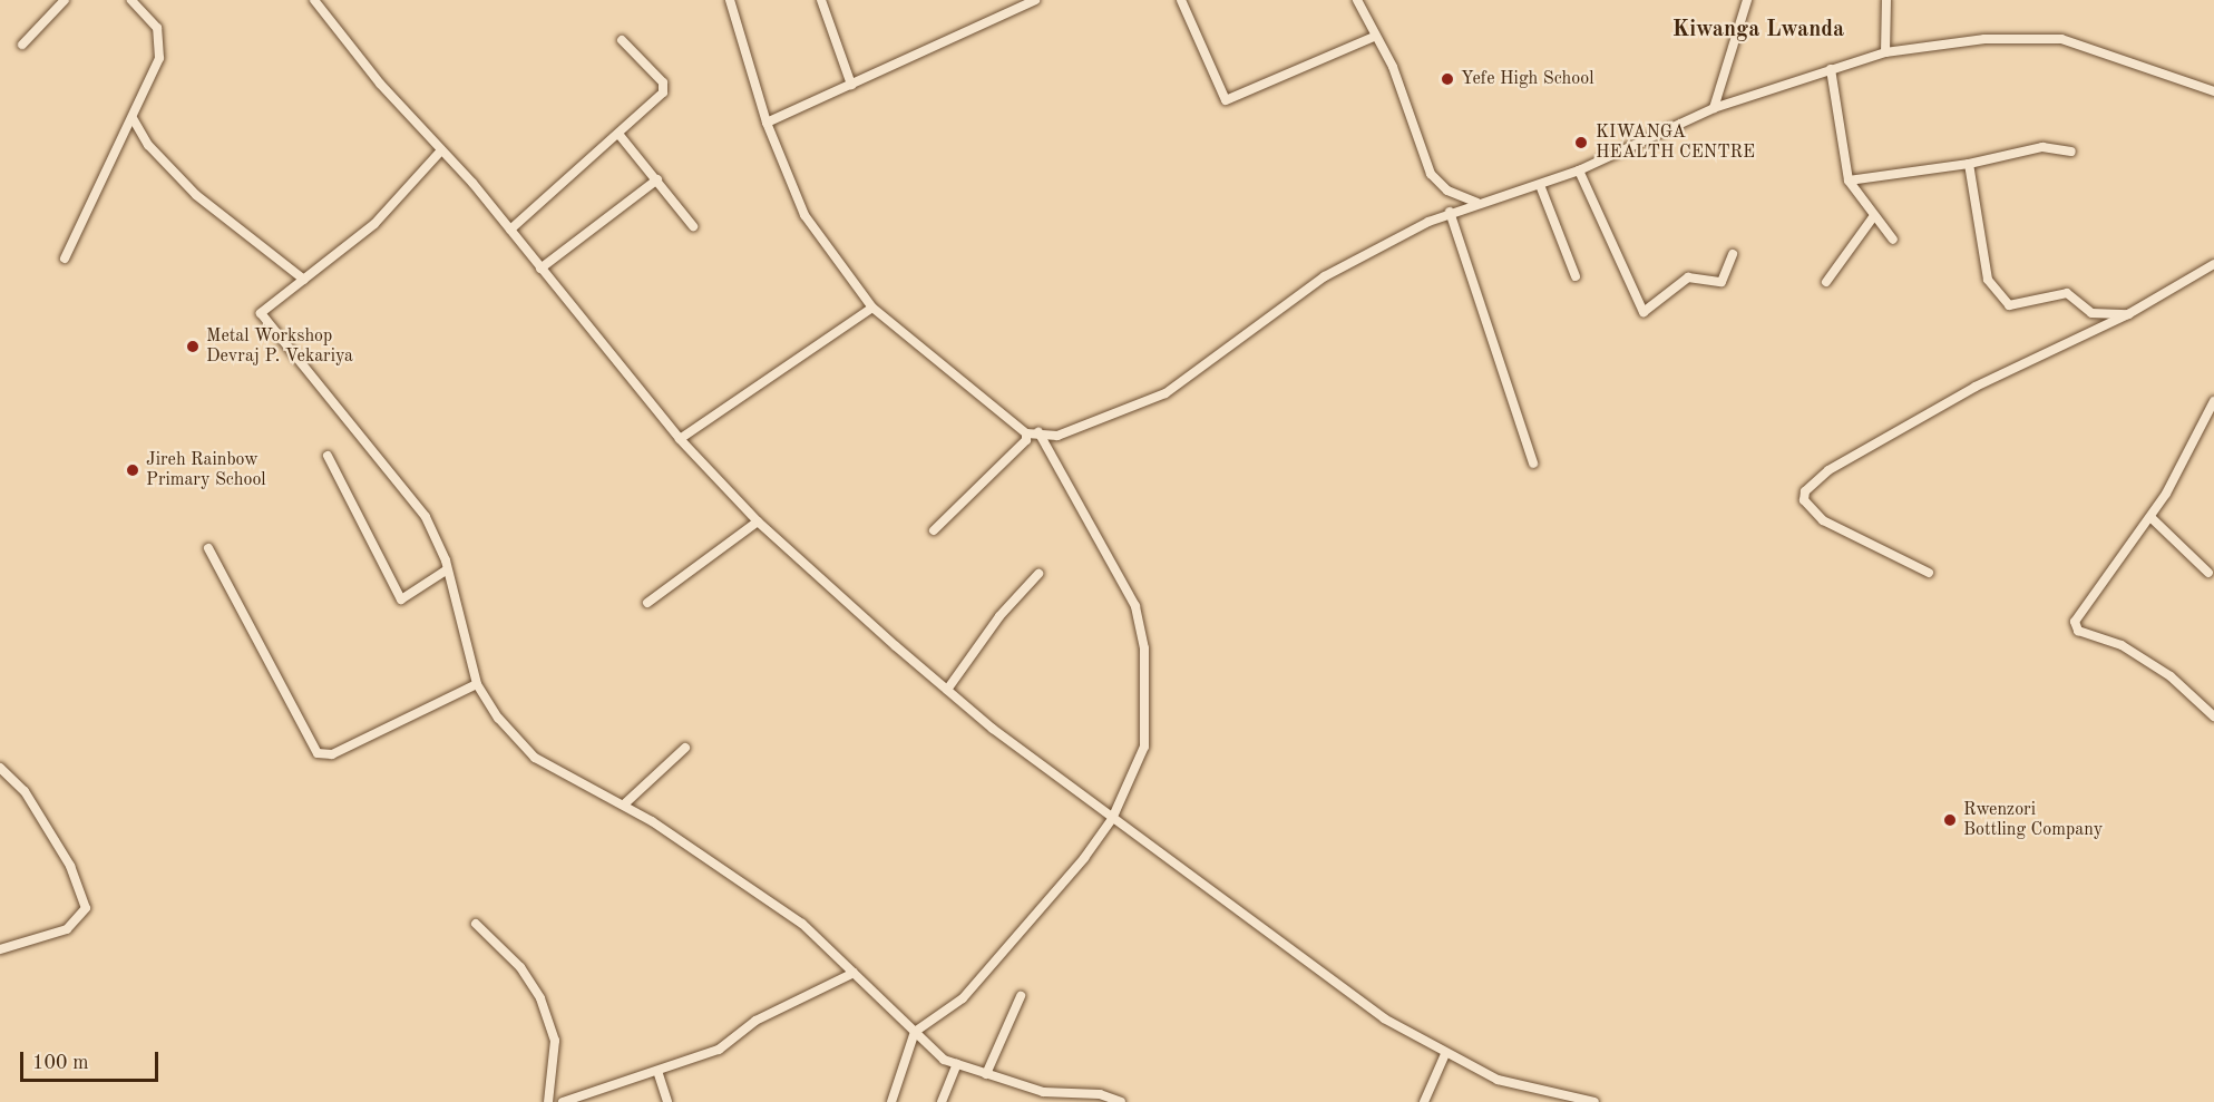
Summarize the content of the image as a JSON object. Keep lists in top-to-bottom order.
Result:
{
  "districts": ["Kiwanga Lwanda"],
  "places": [
    "Yefe High School",
    "KIWANGA HEALTH CENTRE",
    "Metal Workshop Devraj P. Vekariya",
    "Jireh Rainbow Primary School",
    "Rwenzori Bottling Company"
  ],
  "scale_bar": "100 m"
}
